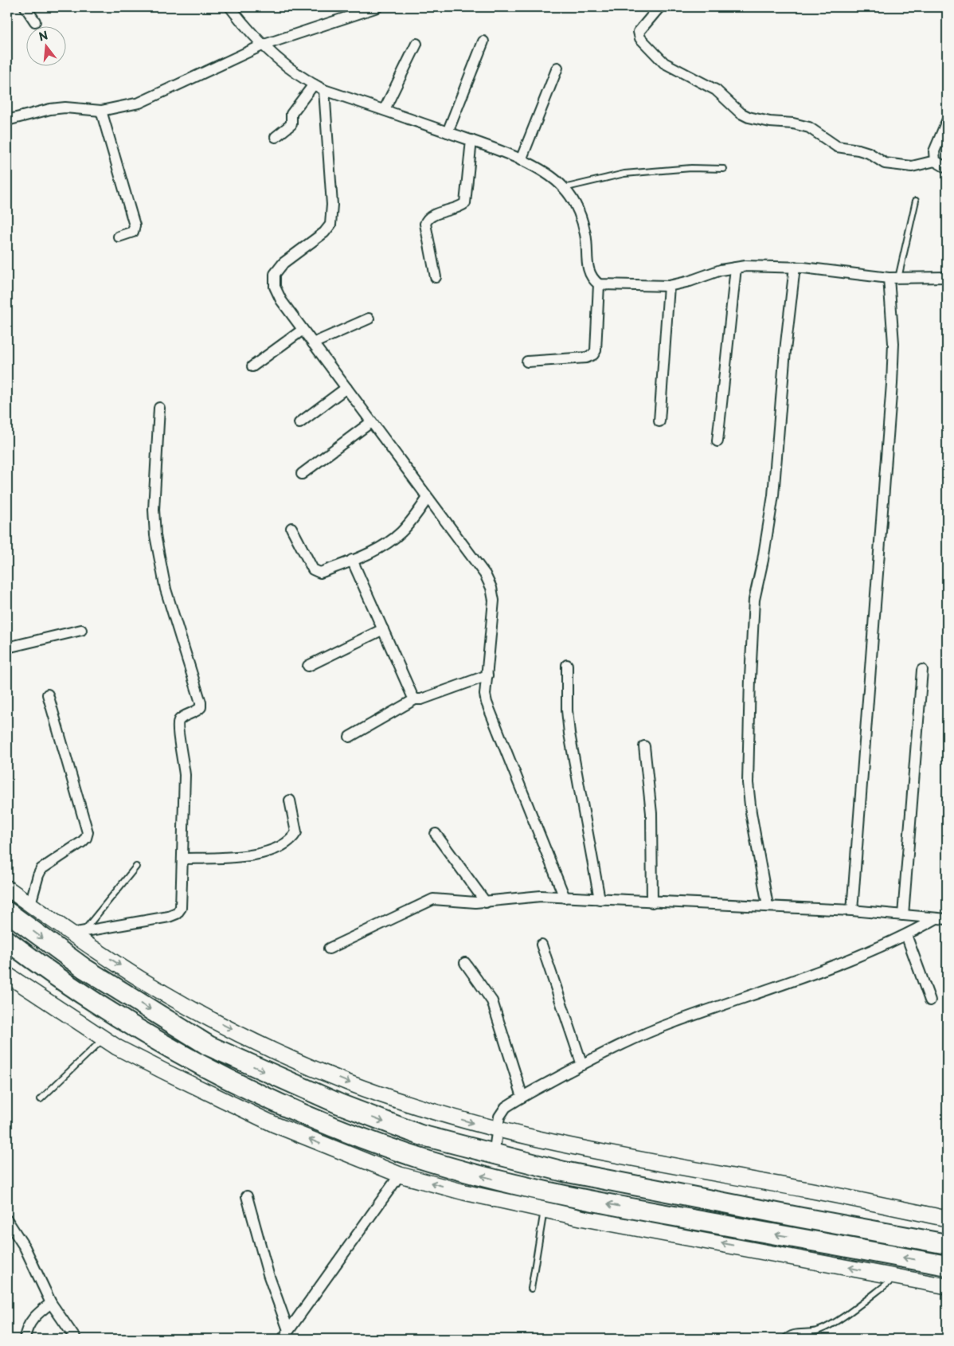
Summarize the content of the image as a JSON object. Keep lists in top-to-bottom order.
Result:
{
  "north": "top"
}
